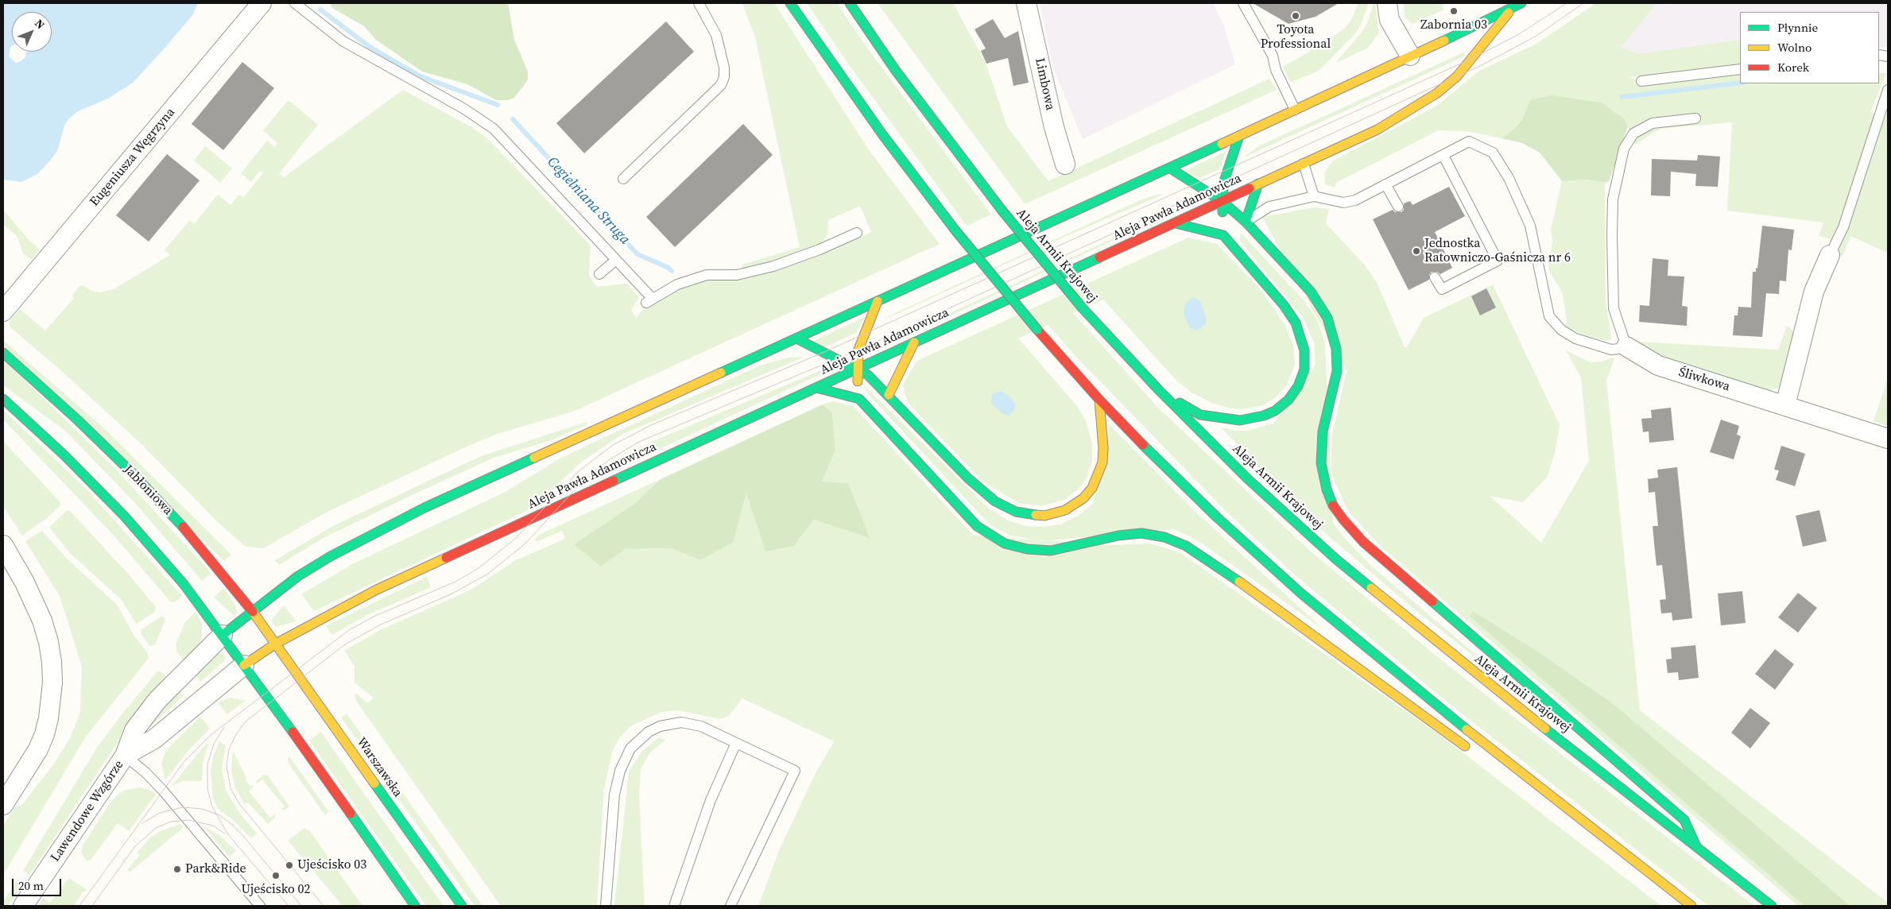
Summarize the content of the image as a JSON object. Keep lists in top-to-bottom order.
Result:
{
  "streets": {
    "main road": [
      "Aleja Pawła Adamowicza",
      "Aleja Armii Krajowej",
      "Jabłoniowa",
      "Warszawska"
    ],
    "street": [
      "Limbowa",
      "Eugeniusza Węgrzyna",
      "Śliwkowa",
      "Lawendowe Wzgórze"
    ]
  },
  "crossings": [
    ["Aleja Pawła Adamowicza", "Jabłoniowa"],
    ["Aleja Pawła Adamowicza", "Warszawska"],
    ["Aleja Pawła Adamowicza", "Lawendowe Wzgórze"],
    ["Jabłoniowa", "Warszawska"]
  ],
  "water": ["Cegielniana Struga"],
  "places": [
    "Zabornia 03",
    "Toyota Professional",
    "Jednostka Ratowniczo-Gaśnicza nr 6",
    "Ujeścisko 03",
    "Park&Ride",
    "Ujeścisko 02"
  ],
  "legend": ["Płynnie", "Wolno", "Korek"],
  "scale_bar": "20 m",
  "north": "top right"
}
